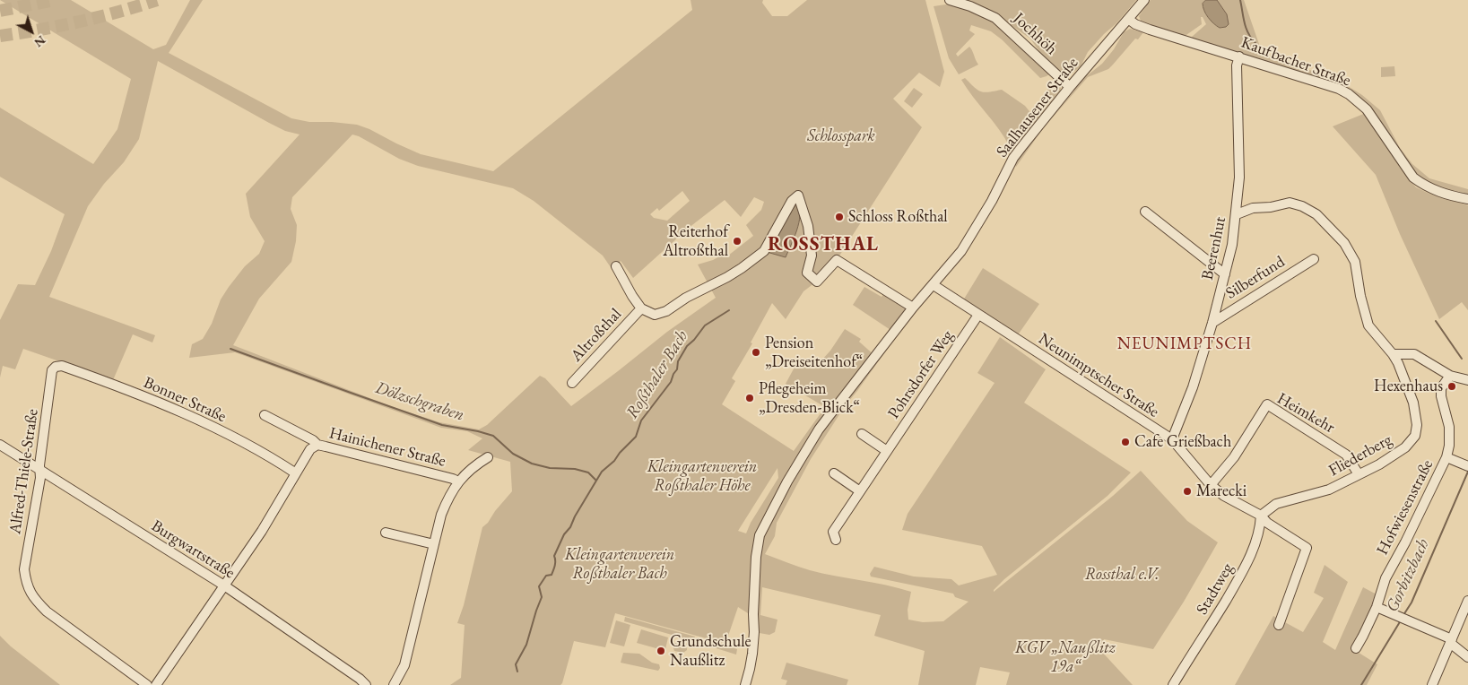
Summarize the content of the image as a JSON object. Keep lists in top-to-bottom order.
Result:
{
  "streets": {
    "street": [
      "Jochhöh",
      "Kaufbacher Straße",
      "Saalhausener Straße",
      "Beerenhut",
      "Silberfund",
      "Altroßthal",
      "Pohrsdorfer Weg",
      "Neunimptscher Straße",
      "Bonner Straße",
      "Heimkehr",
      "Hainichener Straße",
      "Fliederberg",
      "Alfred-Thiele-Straße",
      "Hofwiesenstraße",
      "Burgwartstraße",
      "Stadtweg"
    ]
  },
  "crossings": [
    ["Jochhöh", "Saalhausener Straße"],
    ["Kaufbacher Straße", "Saalhausener Straße"],
    ["Kaufbacher Straße", "Beerenhut"],
    ["Saalhausener Straße", "Altroßthal"],
    ["Saalhausener Straße", "Neunimptscher Straße"],
    ["Beerenhut", "Silberfund"],
    ["Beerenhut", "Neunimptscher Straße"],
    ["Beerenhut", "Fliederberg"],
    ["Pohrsdorfer Weg", "Neunimptscher Straße"],
    ["Neunimptscher Straße", "Heimkehr"],
    ["Neunimptscher Straße", "Fliederberg"],
    ["Neunimptscher Straße", "Stadtweg"],
    ["Bonner Straße", "Alfred-Thiele-Straße"],
    ["Heimkehr", "Fliederberg"],
    ["Fliederberg", "Stadtweg"],
    ["Alfred-Thiele-Straße", "Burgwartstraße"]
  ],
  "districts": ["ROSSTHAL", "NEUNIMPTSCH"],
  "water": ["Roßthaler Bach", "Dölzschgraben", "Gorbitzbach"],
  "parks": [
    "Schlosspark",
    "Kleingartenverein Roßthaler Höhe",
    "Kleingartenverein Roßthaler Bach",
    "Rossthal e.V.",
    "KGV „Naußlitz 19a“"
  ],
  "places": [
    "Schloss Roßthal",
    "Reiterhof Altroßthal",
    "Pension „Dreiseitenhof“",
    "Hexenhaus",
    "Pflegeheim „Dresden-Blick“",
    "Cafe Grießbach",
    "Marecki",
    "Grundschule Naußlitz"
  ],
  "north": "bottom right"
}
